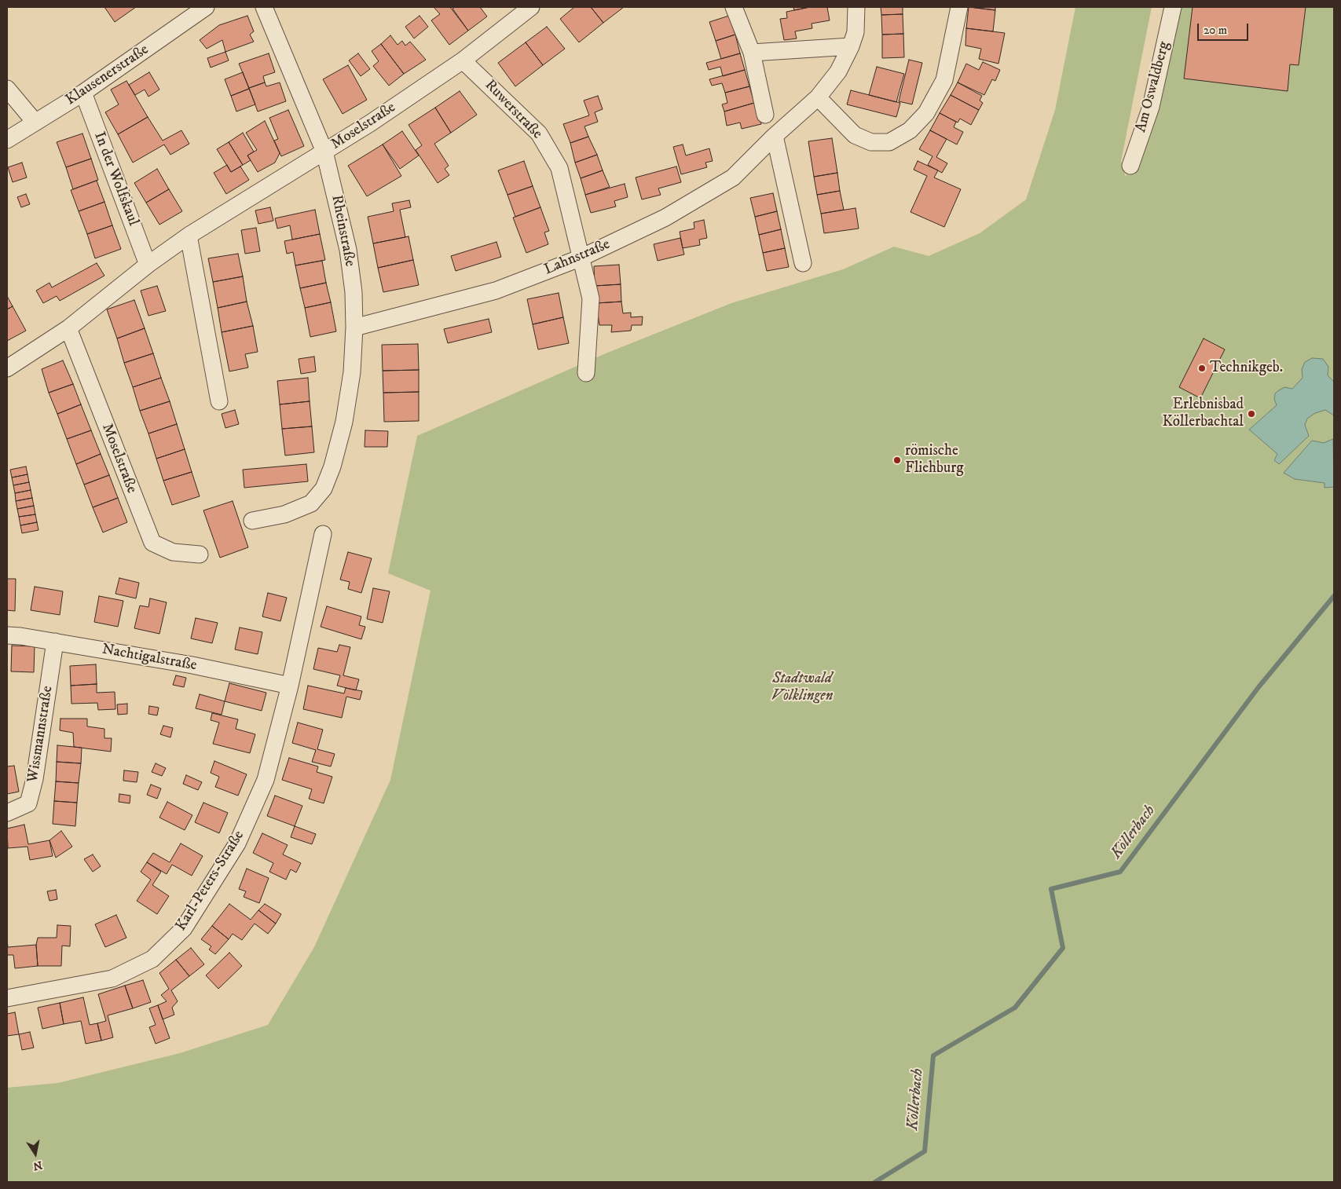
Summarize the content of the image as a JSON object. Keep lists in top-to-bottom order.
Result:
{
  "streets": {
    "street": [
      "Klausenerstraße",
      "Am Oswaldberg",
      "Ruwerstraße",
      "Moselstraße",
      "In der Wolfskaul",
      "Rheinstraße",
      "Lahnstraße",
      "Nachtigalstraße",
      "Wissmannstraße",
      "Karl-Peters-Straße"
    ]
  },
  "crossings": [
    ["Klausenerstraße", "In der Wolfskaul"],
    ["Ruwerstraße", "Moselstraße"],
    ["Ruwerstraße", "Lahnstraße"],
    ["Moselstraße", "In der Wolfskaul"],
    ["Moselstraße", "Rheinstraße"],
    ["Rheinstraße", "Lahnstraße"],
    ["Nachtigalstraße", "Wissmannstraße"],
    ["Nachtigalstraße", "Karl-Peters-Straße"]
  ],
  "water": ["Köllerbach"],
  "parks": ["Stadtwald Völklingen"],
  "places": ["Technikgeb.", "Erlebnisbad Köllerbachtal", "römische Fliehburg"],
  "scale_bar": "20 m",
  "north": "bottom"
}
